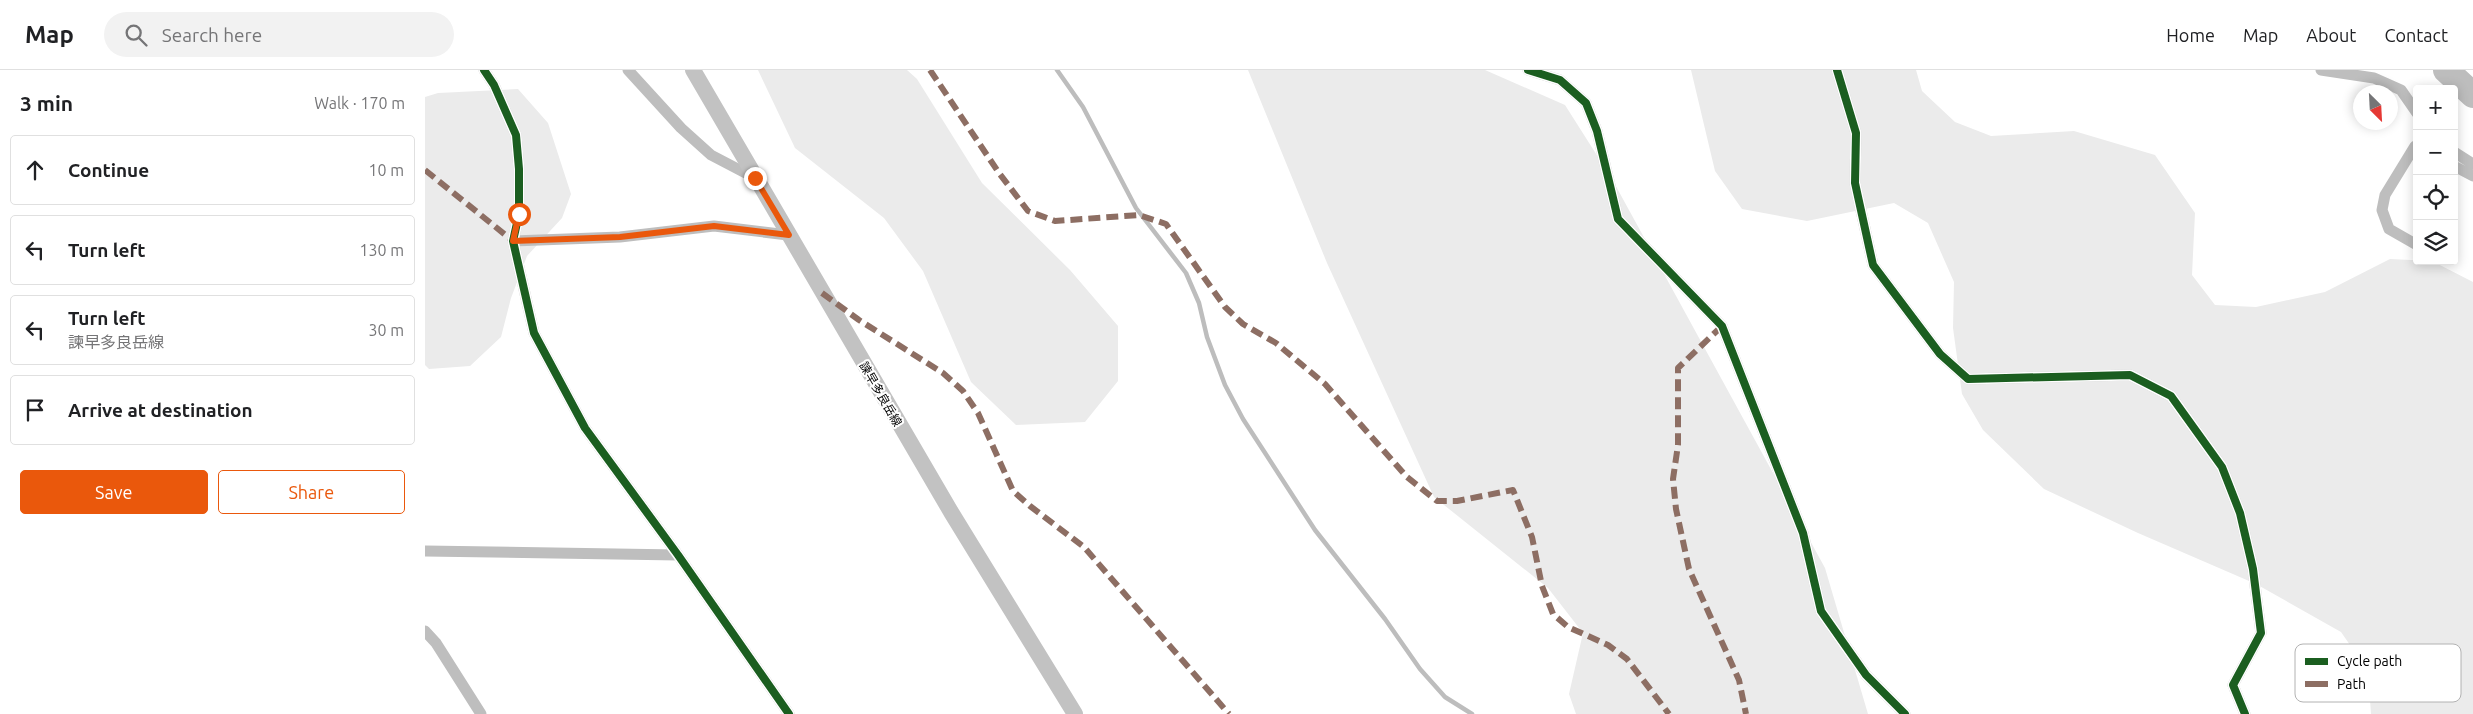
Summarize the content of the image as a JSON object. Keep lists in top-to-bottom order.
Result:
{
  "streets": {
    "main road": ["諫早多良岳線"]
  },
  "legend": ["Cycle path", "Path"],
  "north": "bottom right",
  "page": {
    "header": "Map",
    "search": "Search here",
    "nav": [
      "Home",
      "Map",
      "About",
      "Contact"
    ],
    "heading": ["3 min", "Walk · 170 m"],
    "map_buttons": ["+", "−"],
    "list": [
      ["Continue", "10 m"],
      ["Turn left", "130 m"],
      ["Turn left", "諫早多良岳線", "30 m"],
      "Arrive at destination"
    ],
    "buttons": ["Save", "Share"]
  }
}
